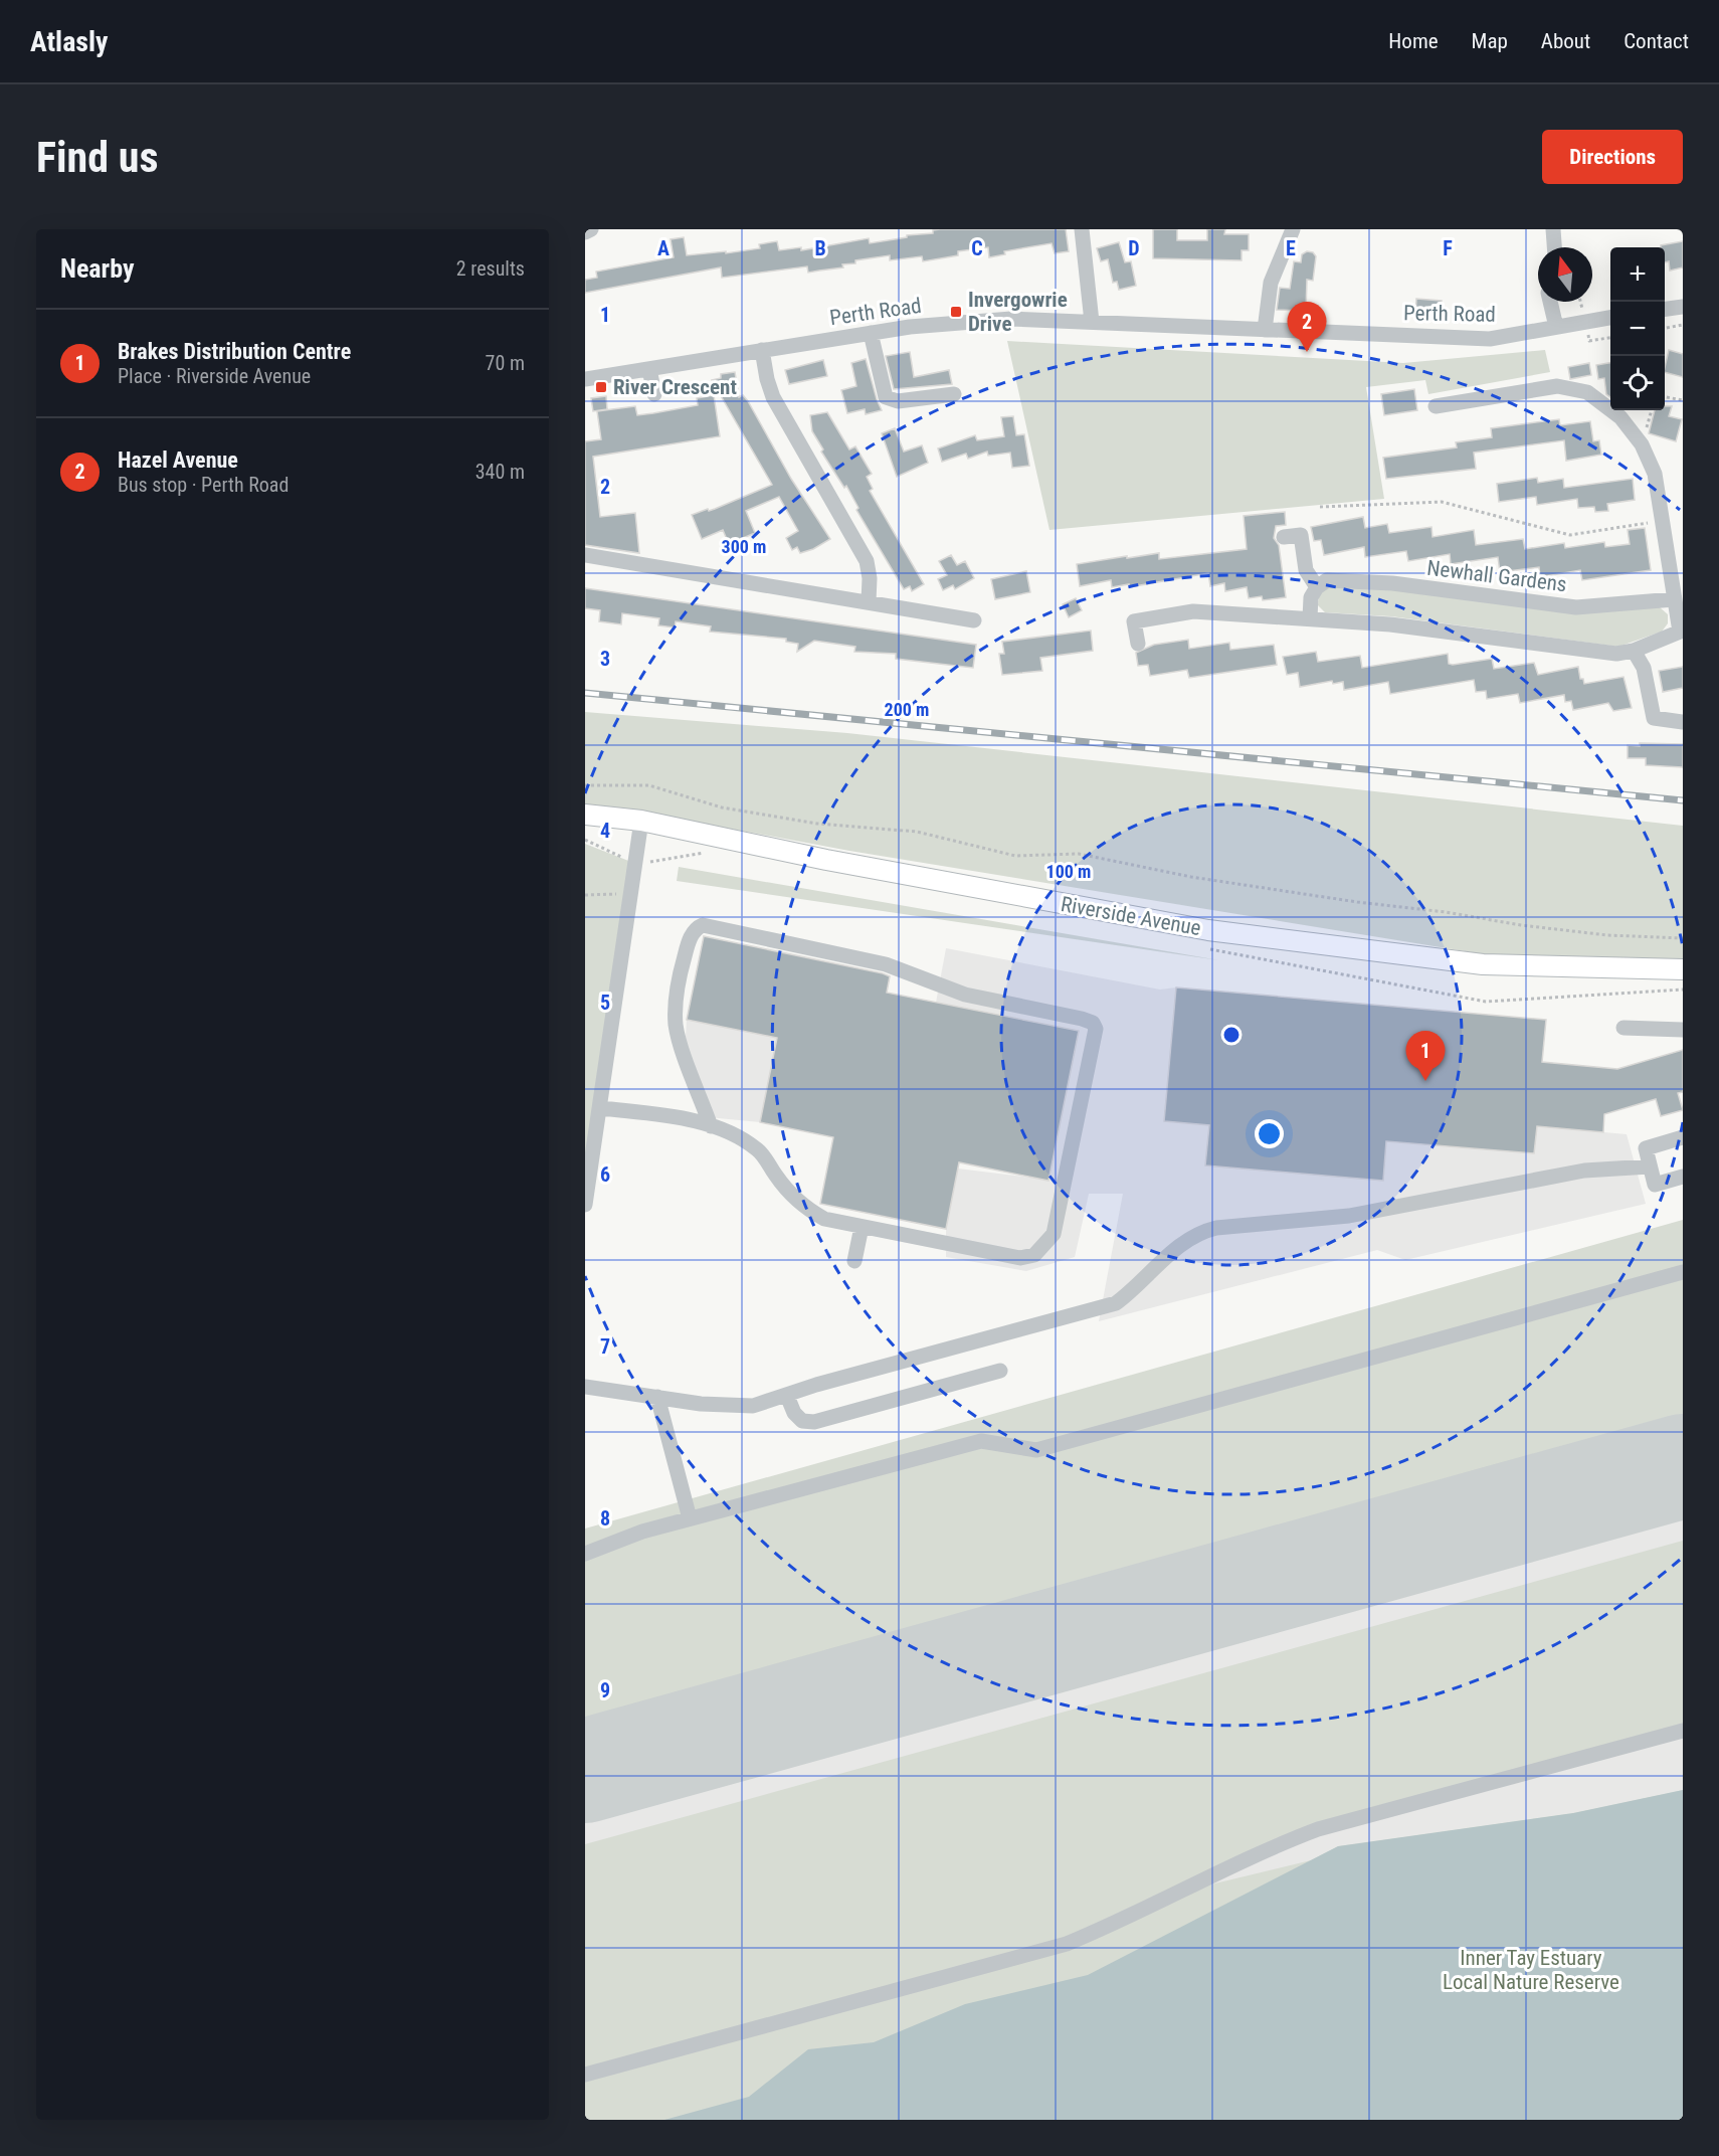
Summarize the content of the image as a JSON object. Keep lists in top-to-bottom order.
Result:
{
  "streets": {
    "main road": ["Riverside Avenue"],
    "street": ["Perth Road", "Newhall Gardens"]
  },
  "parks": ["Inner Tay Estuary Local Nature Reserve"],
  "places": {
    "transit": ["Invergowrie Drive", "River Crescent"]
  },
  "north": "top",
  "page": {
    "header": "Atlasly",
    "nav": [
      "Home",
      "Map",
      "About",
      "Contact"
    ],
    "buttons": "Directions",
    "title": "Find us",
    "heading": ["Nearby", "2 results"],
    "map_buttons": ["+", "−"],
    "pins": ["2", "1"],
    "list": [
      {
        "mark": "1",
        "name": "Brakes Distribution Centre",
        "note": "Place · Riverside Avenue",
        "value": "70 m"
      },
      {
        "mark": "2",
        "name": "Hazel Avenue",
        "note": "Bus stop · Perth Road",
        "value": "340 m"
      }
    ]
  },
  "grid": {
    "columns": [
      "A",
      "B",
      "C",
      "D",
      "E",
      "F"
    ],
    "rows": [
      "1",
      "2",
      "3",
      "4",
      "5",
      "6",
      "7",
      "8",
      "9"
    ]
  },
  "rings": ["300 m", "200 m", "100 m"]
}
